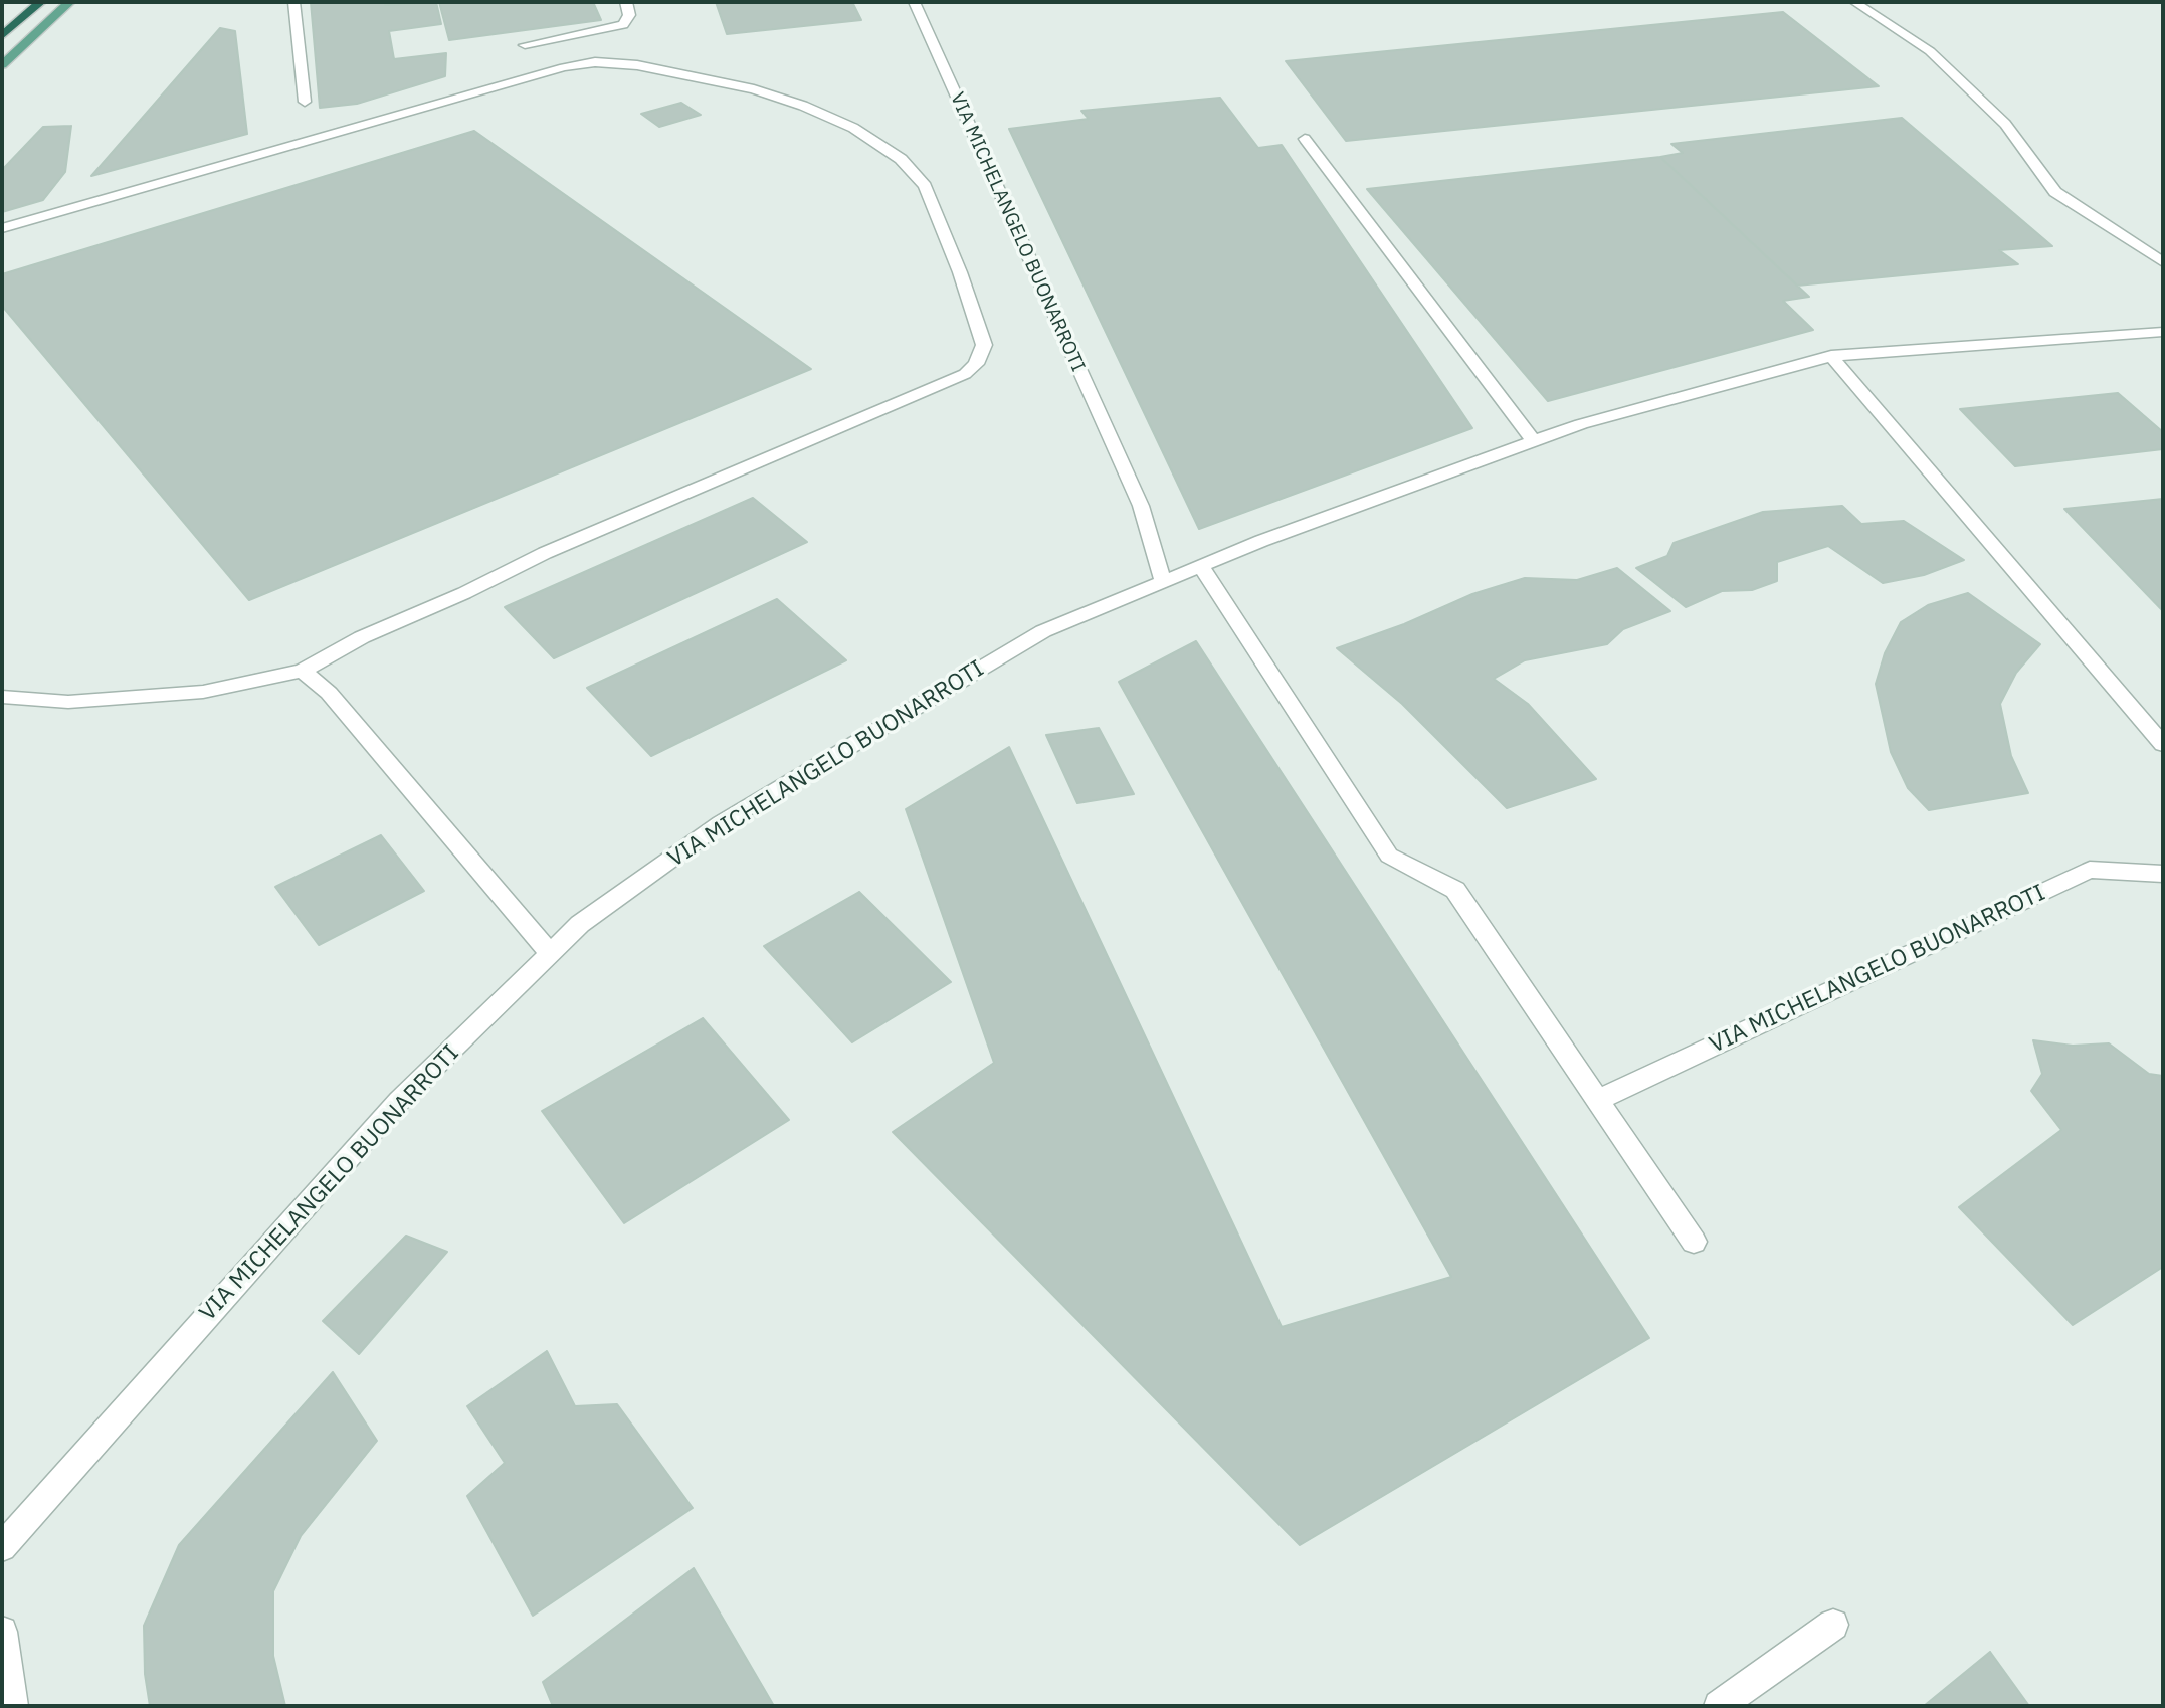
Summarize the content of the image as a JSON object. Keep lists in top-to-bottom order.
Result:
{
  "streets": {
    "street": ["VIA MICHELANGELO BUONARROTI"]
  }
}
